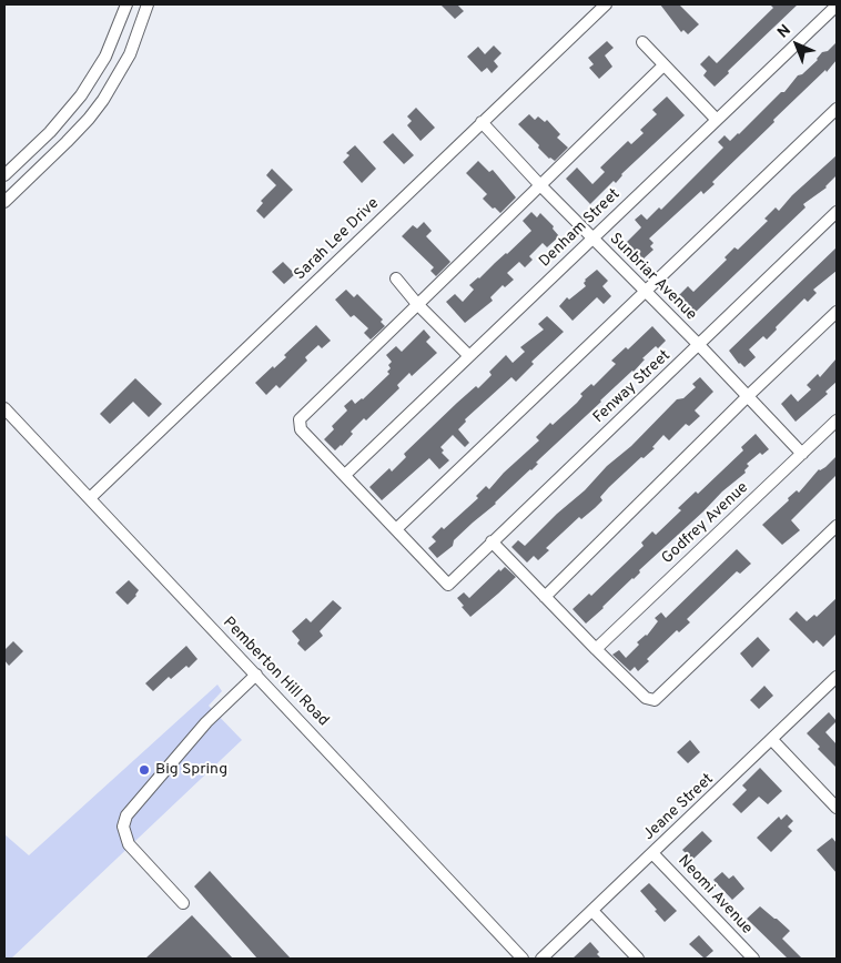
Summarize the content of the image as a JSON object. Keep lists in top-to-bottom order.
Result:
{
  "streets": {
    "street": [
      "Denham Street",
      "Sarah Lee Drive",
      "Sunbriar Avenue",
      "Fenway Street",
      "Godfrey Avenue",
      "Pemberton Hill Road",
      "Jeane Street",
      "Neomi Avenue"
    ]
  },
  "crossings": [
    ["Denham Street", "Sunbriar Avenue"],
    ["Sarah Lee Drive", "Sunbriar Avenue"],
    ["Sarah Lee Drive", "Pemberton Hill Road"],
    ["Sunbriar Avenue", "Fenway Street"],
    ["Sunbriar Avenue", "Godfrey Avenue"],
    ["Jeane Street", "Neomi Avenue"]
  ],
  "places": ["Big Spring"],
  "north": "top left"
}
